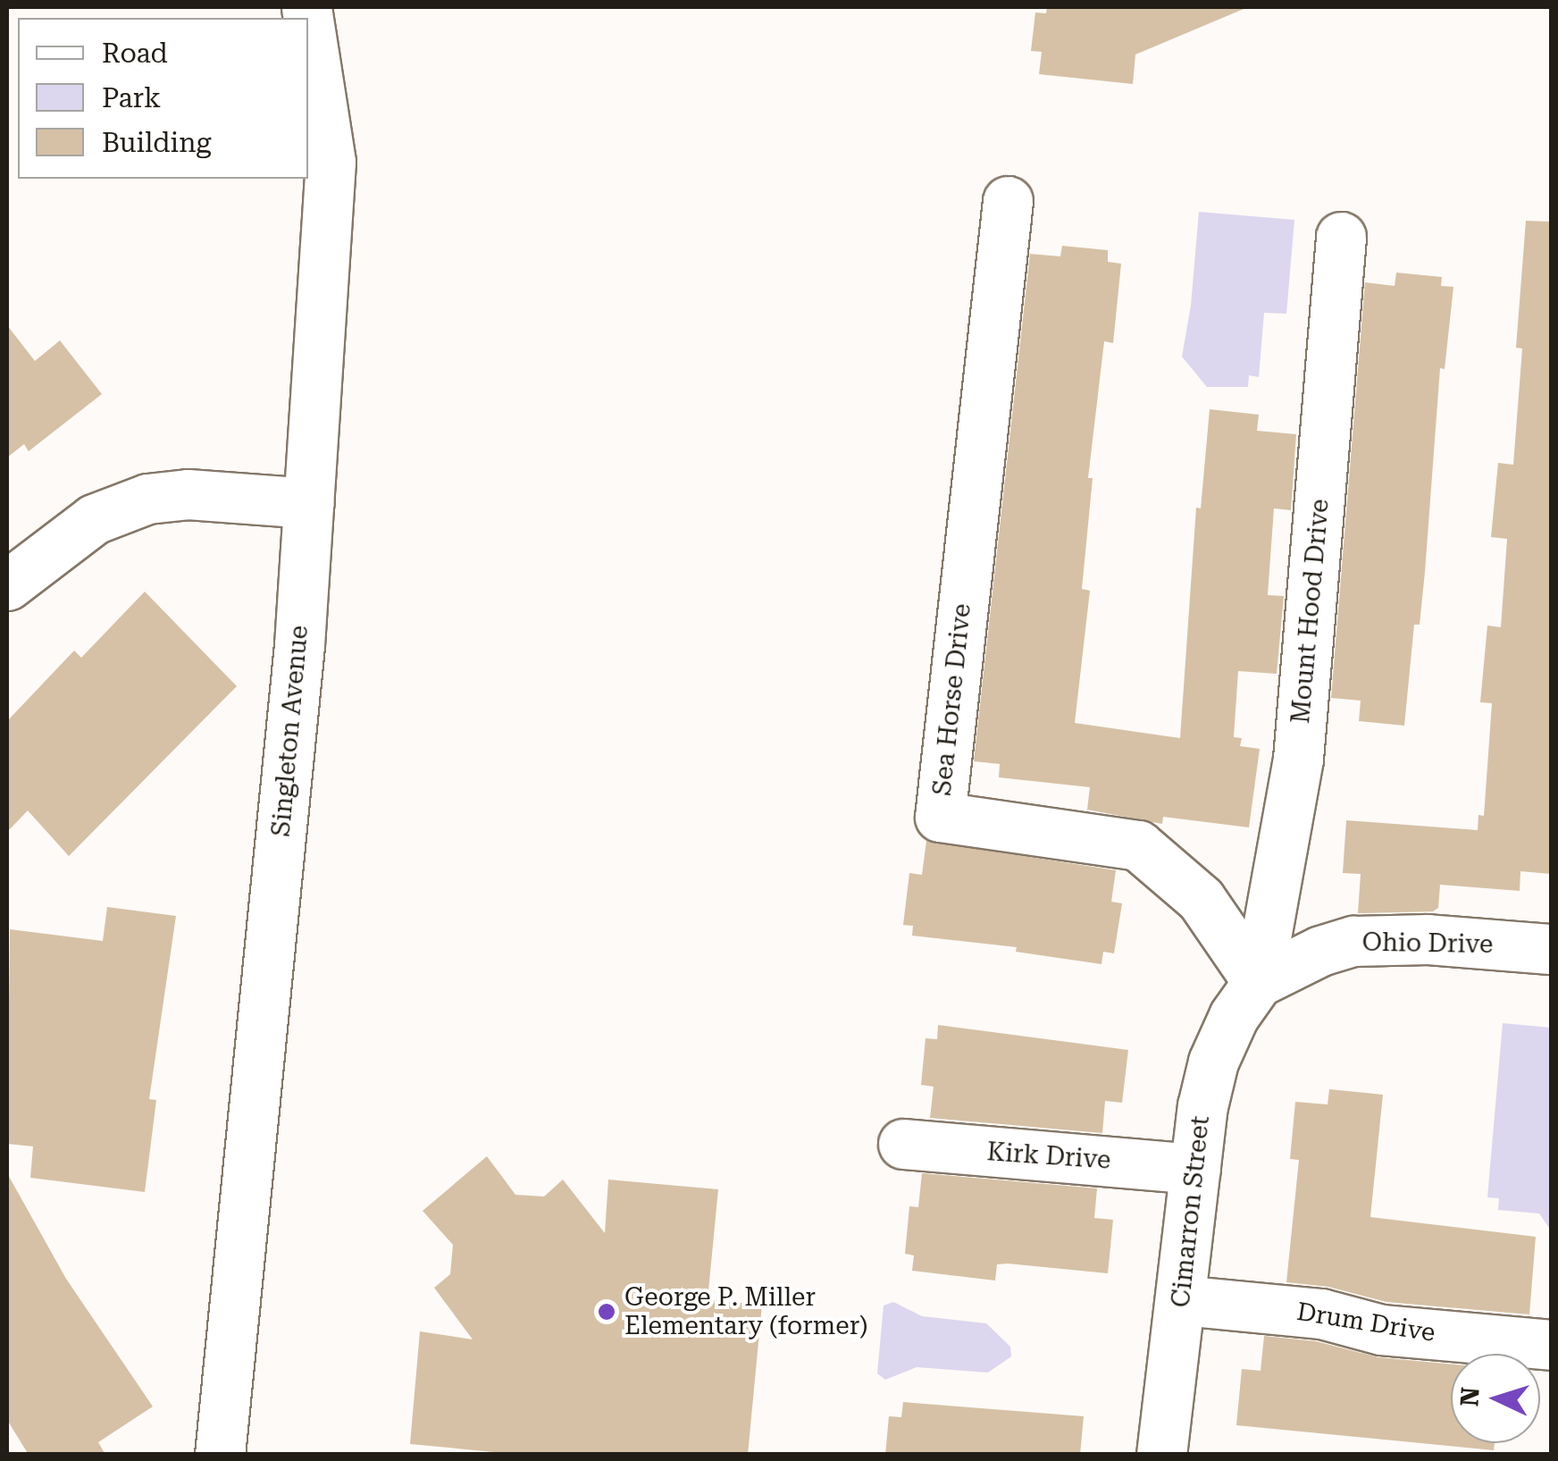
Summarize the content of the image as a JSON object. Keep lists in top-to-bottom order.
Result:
{
  "streets": {
    "street": [
      "Mount Hood Drive",
      "Sea Horse Drive",
      "Singleton Avenue",
      "Ohio Drive",
      "Kirk Drive",
      "Cimarron Street",
      "Drum Drive"
    ]
  },
  "crossings": [
    ["Mount Hood Drive", "Sea Horse Drive"],
    ["Mount Hood Drive", "Ohio Drive"],
    ["Mount Hood Drive", "Cimarron Street"],
    ["Sea Horse Drive", "Ohio Drive"],
    ["Sea Horse Drive", "Cimarron Street"],
    ["Ohio Drive", "Cimarron Street"],
    ["Kirk Drive", "Cimarron Street"],
    ["Cimarron Street", "Drum Drive"]
  ],
  "places": ["George P. Miller Elementary (former)"],
  "legend": ["Road", "Park", "Building"],
  "north": "left"
}
